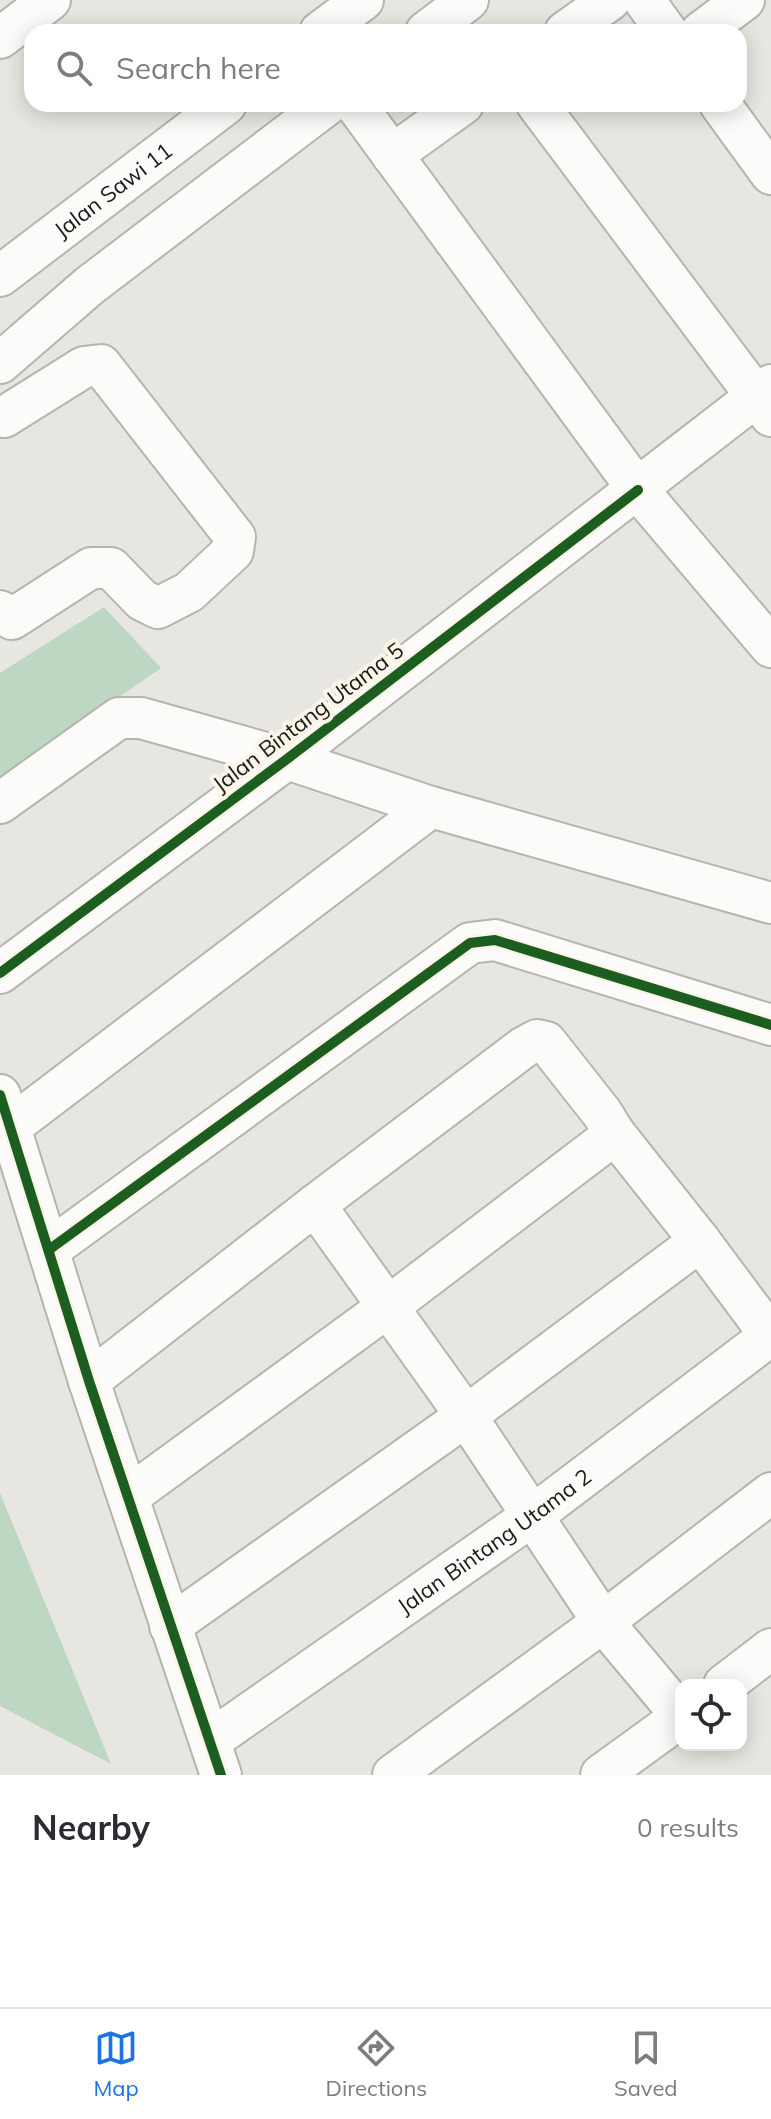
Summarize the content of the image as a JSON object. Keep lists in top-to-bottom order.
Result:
{
  "streets": {
    "street": ["Jalan Sawi 11", "Jalan Bintang Utama 5", "Jalan Bintang Utama 2"]
  },
  "page": {
    "search": "Search here",
    "heading": ["Nearby", "0 results"],
    "nav": ["Map", "Directions", "Saved"]
  }
}
